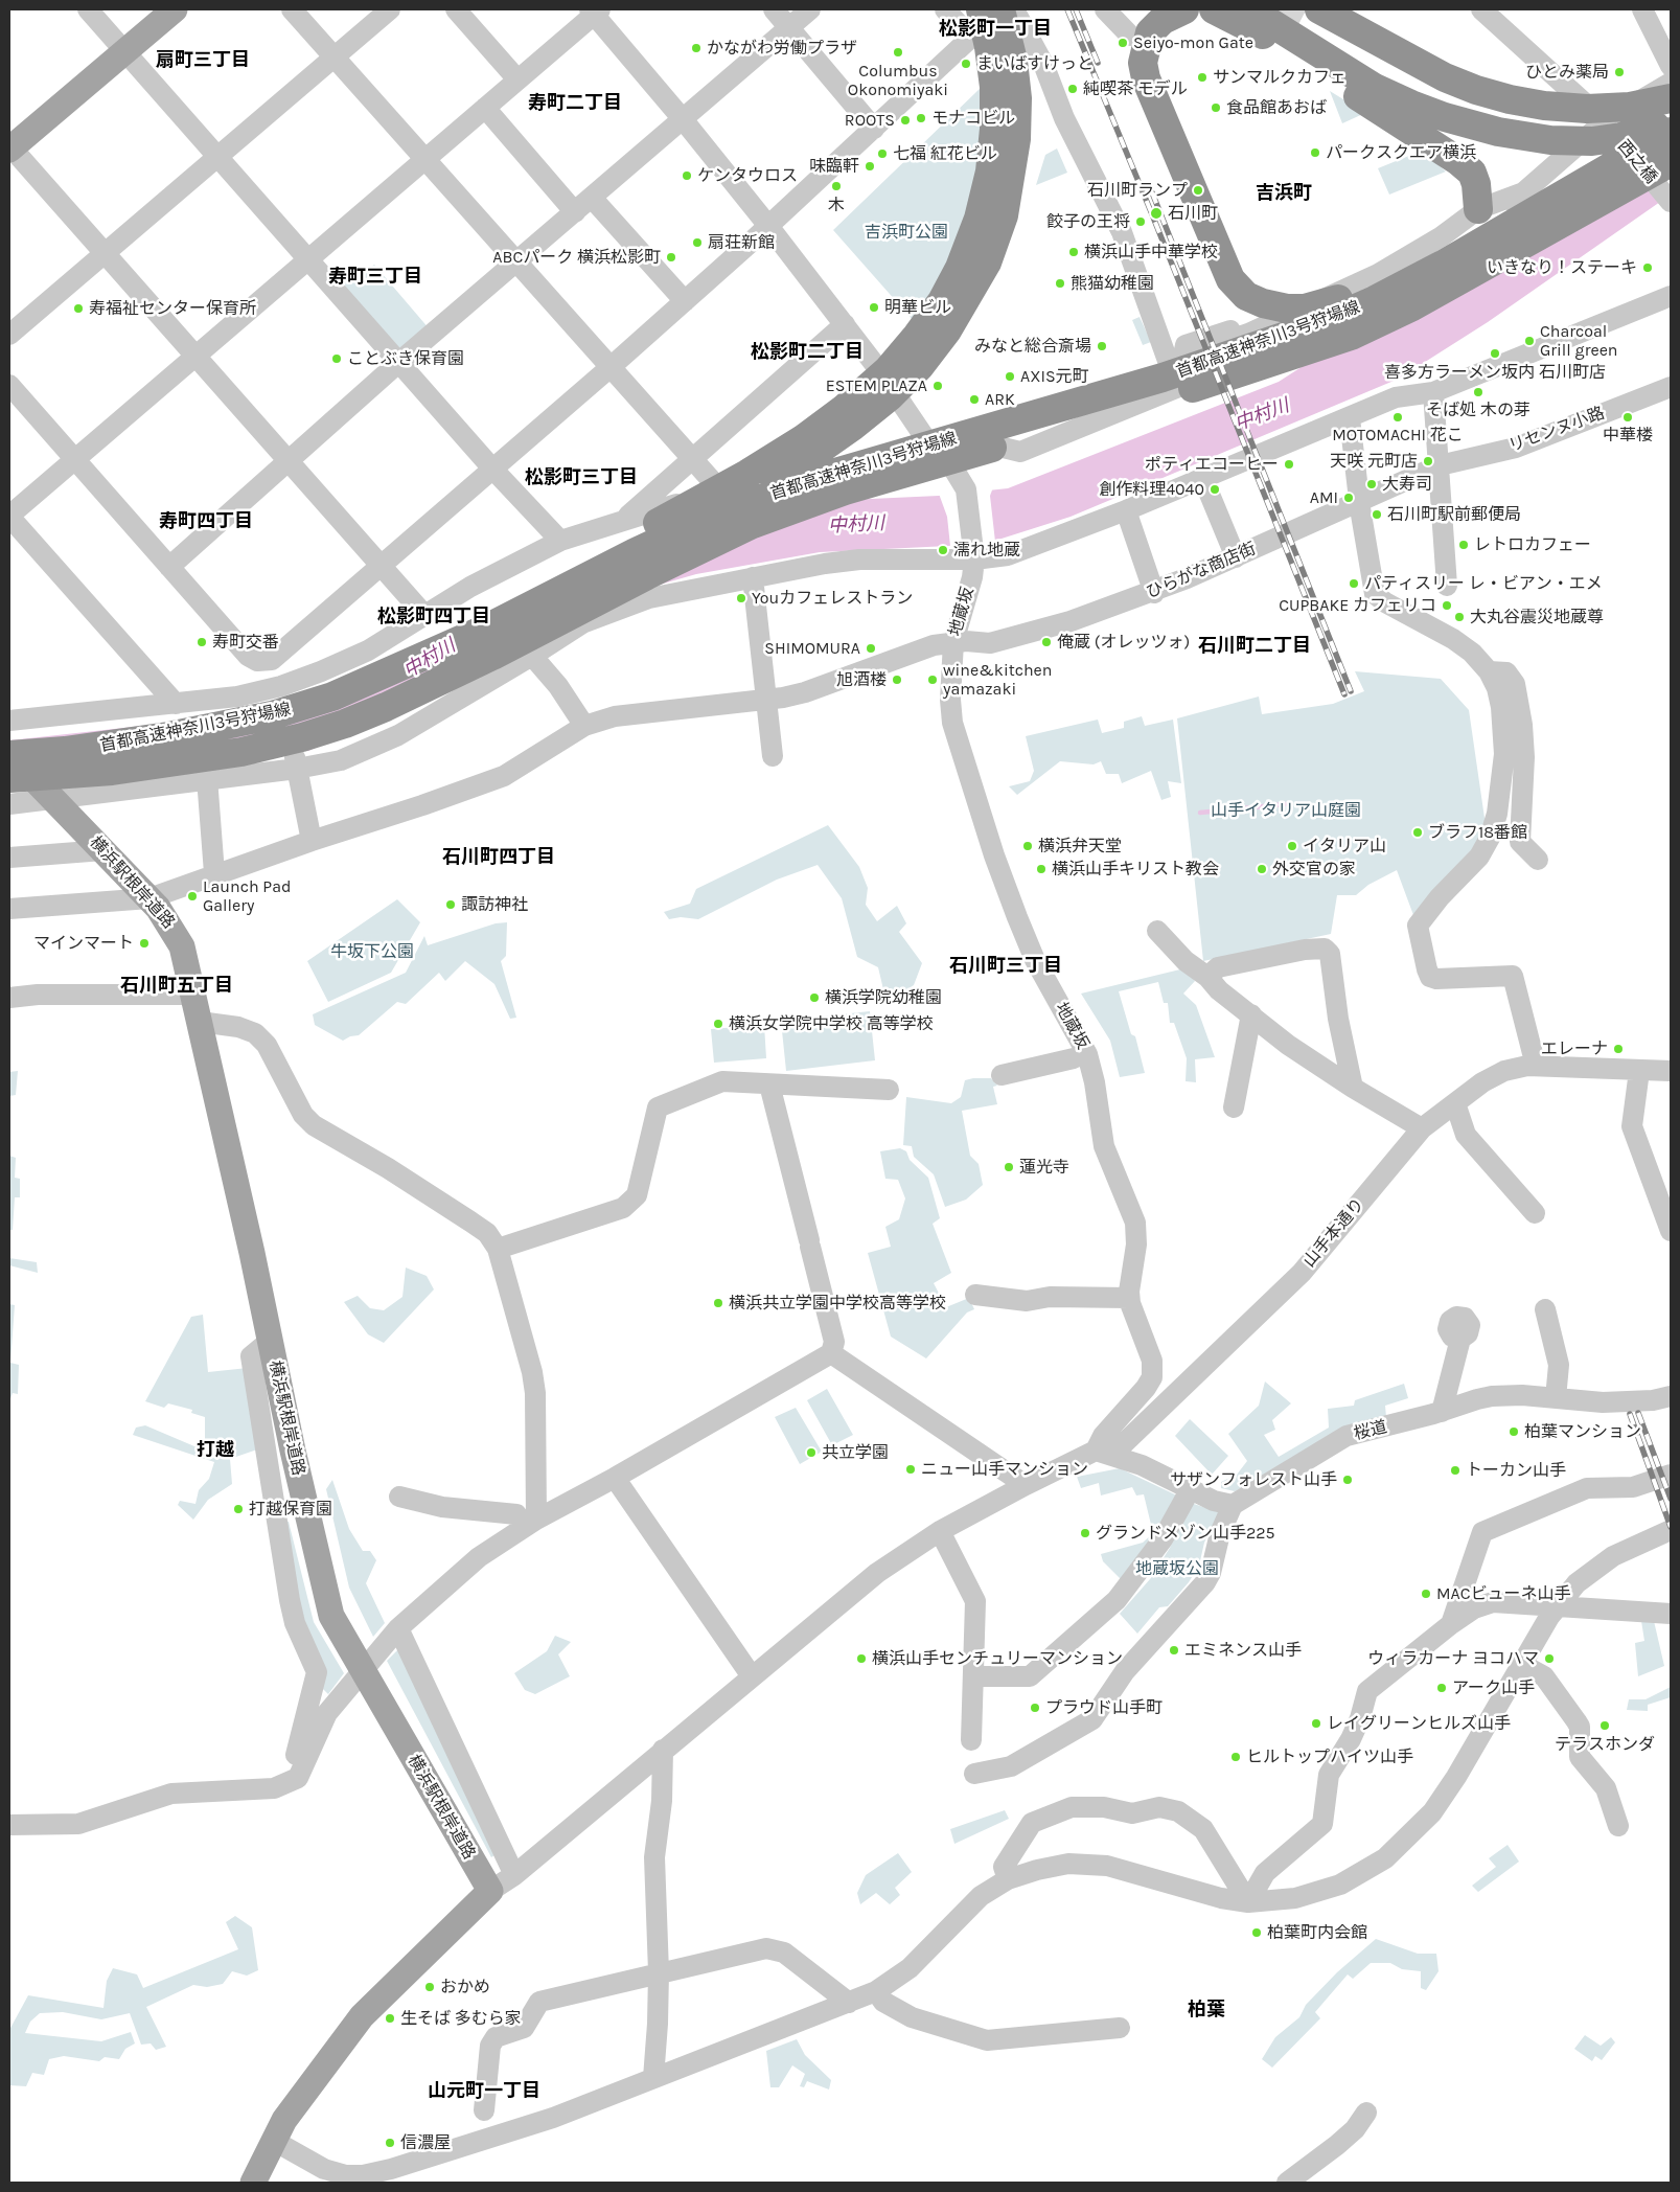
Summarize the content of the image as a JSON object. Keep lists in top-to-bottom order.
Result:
{
  "streets": {
    "highway": ["首都高速神奈川3号狩場線"],
    "main road": ["横浜駅根岸道路"],
    "street": [
      "西之橋",
      "リセンヌ小路",
      "ひらがな商店街",
      "地蔵坂",
      "山手本通り",
      "桜道"
    ]
  },
  "crossings": [
    ["首都高速神奈川3号狩場線", "横浜駅根岸道路"],
    ["リセンヌ小路", "ひらがな商店街"],
    ["ひらがな商店街", "地蔵坂"],
    ["ひらがな商店街", "横浜駅根岸道路"],
    ["地蔵坂", "山手本通り"],
    ["横浜駅根岸道路", "山手本通り"]
  ],
  "districts": [
    "松影町一丁目",
    "扇町三丁目",
    "寿町二丁目",
    "吉浜町",
    "寿町三丁目",
    "松影町二丁目",
    "松影町三丁目",
    "寿町四丁目",
    "松影町四丁目",
    "石川町二丁目",
    "石川町四丁目",
    "石川町三丁目",
    "石川町五丁目",
    "打越",
    "柏葉",
    "山元町一丁目"
  ],
  "water": ["中村川"],
  "parks": [
    "吉浜町公園",
    "山手イタリア山庭園",
    "牛坂下公園",
    "地蔵坂公園"
  ],
  "places": [
    "Seiyo-mon Gate",
    "かながわ労働プラザ",
    "Columbus Okonomiyaki",
    "まいばすけっと",
    "ひとみ薬局",
    "サンマルクカフェ",
    "純喫茶 モデル",
    "食品館あおば",
    "モナコビル",
    "ROOTS",
    "パークスクエア横浜",
    "七福 紅花ビル",
    "味臨軒",
    "ケンタウロス",
    "木",
    "石川町ランプ",
    "石川町",
    "餃子の王将",
    "扇荘新館",
    "横浜山手中華学校",
    "ABCパーク 横浜松影町",
    "いきなり！ステーキ",
    "熊猫幼稚園",
    "明華ビル",
    "寿福祉センター保育所",
    "Charcoal Grill green",
    "みなと総合斎場",
    "喜多方ラーメン坂内 石川町店",
    "ことぶき保育園",
    "AXIS元町",
    "ESTEM PLAZA",
    "そば処 木の芽",
    "ARK",
    "MOTOMACHI 花こ",
    "中華楼",
    "天咲 元町店",
    "ポティエコーヒー",
    "大寿司",
    "創作料理4040",
    "AMI",
    "石川町駅前郵便局",
    "レトロカフェー",
    "濡れ地蔵",
    "パティスリー レ・ビアン・エメ",
    "Youカフェレストラン",
    "CUPBAKE カフェリコ",
    "大丸谷震災地蔵尊",
    "寿町交番",
    "俺蔵 (オレッツォ)",
    "SHIMOMURA",
    "旭酒楼",
    "wine&kitchen yamazaki",
    "ブラフ18番館",
    "横浜弁天堂",
    "イタリア山",
    "横浜山手キリスト教会",
    "外交官の家",
    "Launch Pad Gallery",
    "諏訪神社",
    "マインマート",
    "横浜学院幼稚園",
    "横浜女学院中学校 高等学校",
    "エレーナ",
    "蓮光寺",
    "横浜共立学園中学校高等学校",
    "柏葉マンション",
    "共立学園",
    "ニュー山手マンション",
    "トーカン山手",
    "サザンフォレスト山手",
    "打越保育園",
    "グランドメゾン山手225",
    "MACビューネ山手",
    "エミネンス山手",
    "横浜山手センチュリーマンション",
    "ウィラカーナ ヨコハマ",
    "アーク山手",
    "プラウド山手町",
    "レイグリーンヒルズ山手",
    "テラスホンダ",
    "ヒルトップハイツ山手",
    "柏葉町内会館",
    "おかめ",
    "生そば 多むら家",
    "信濃屋"
  ]
}
